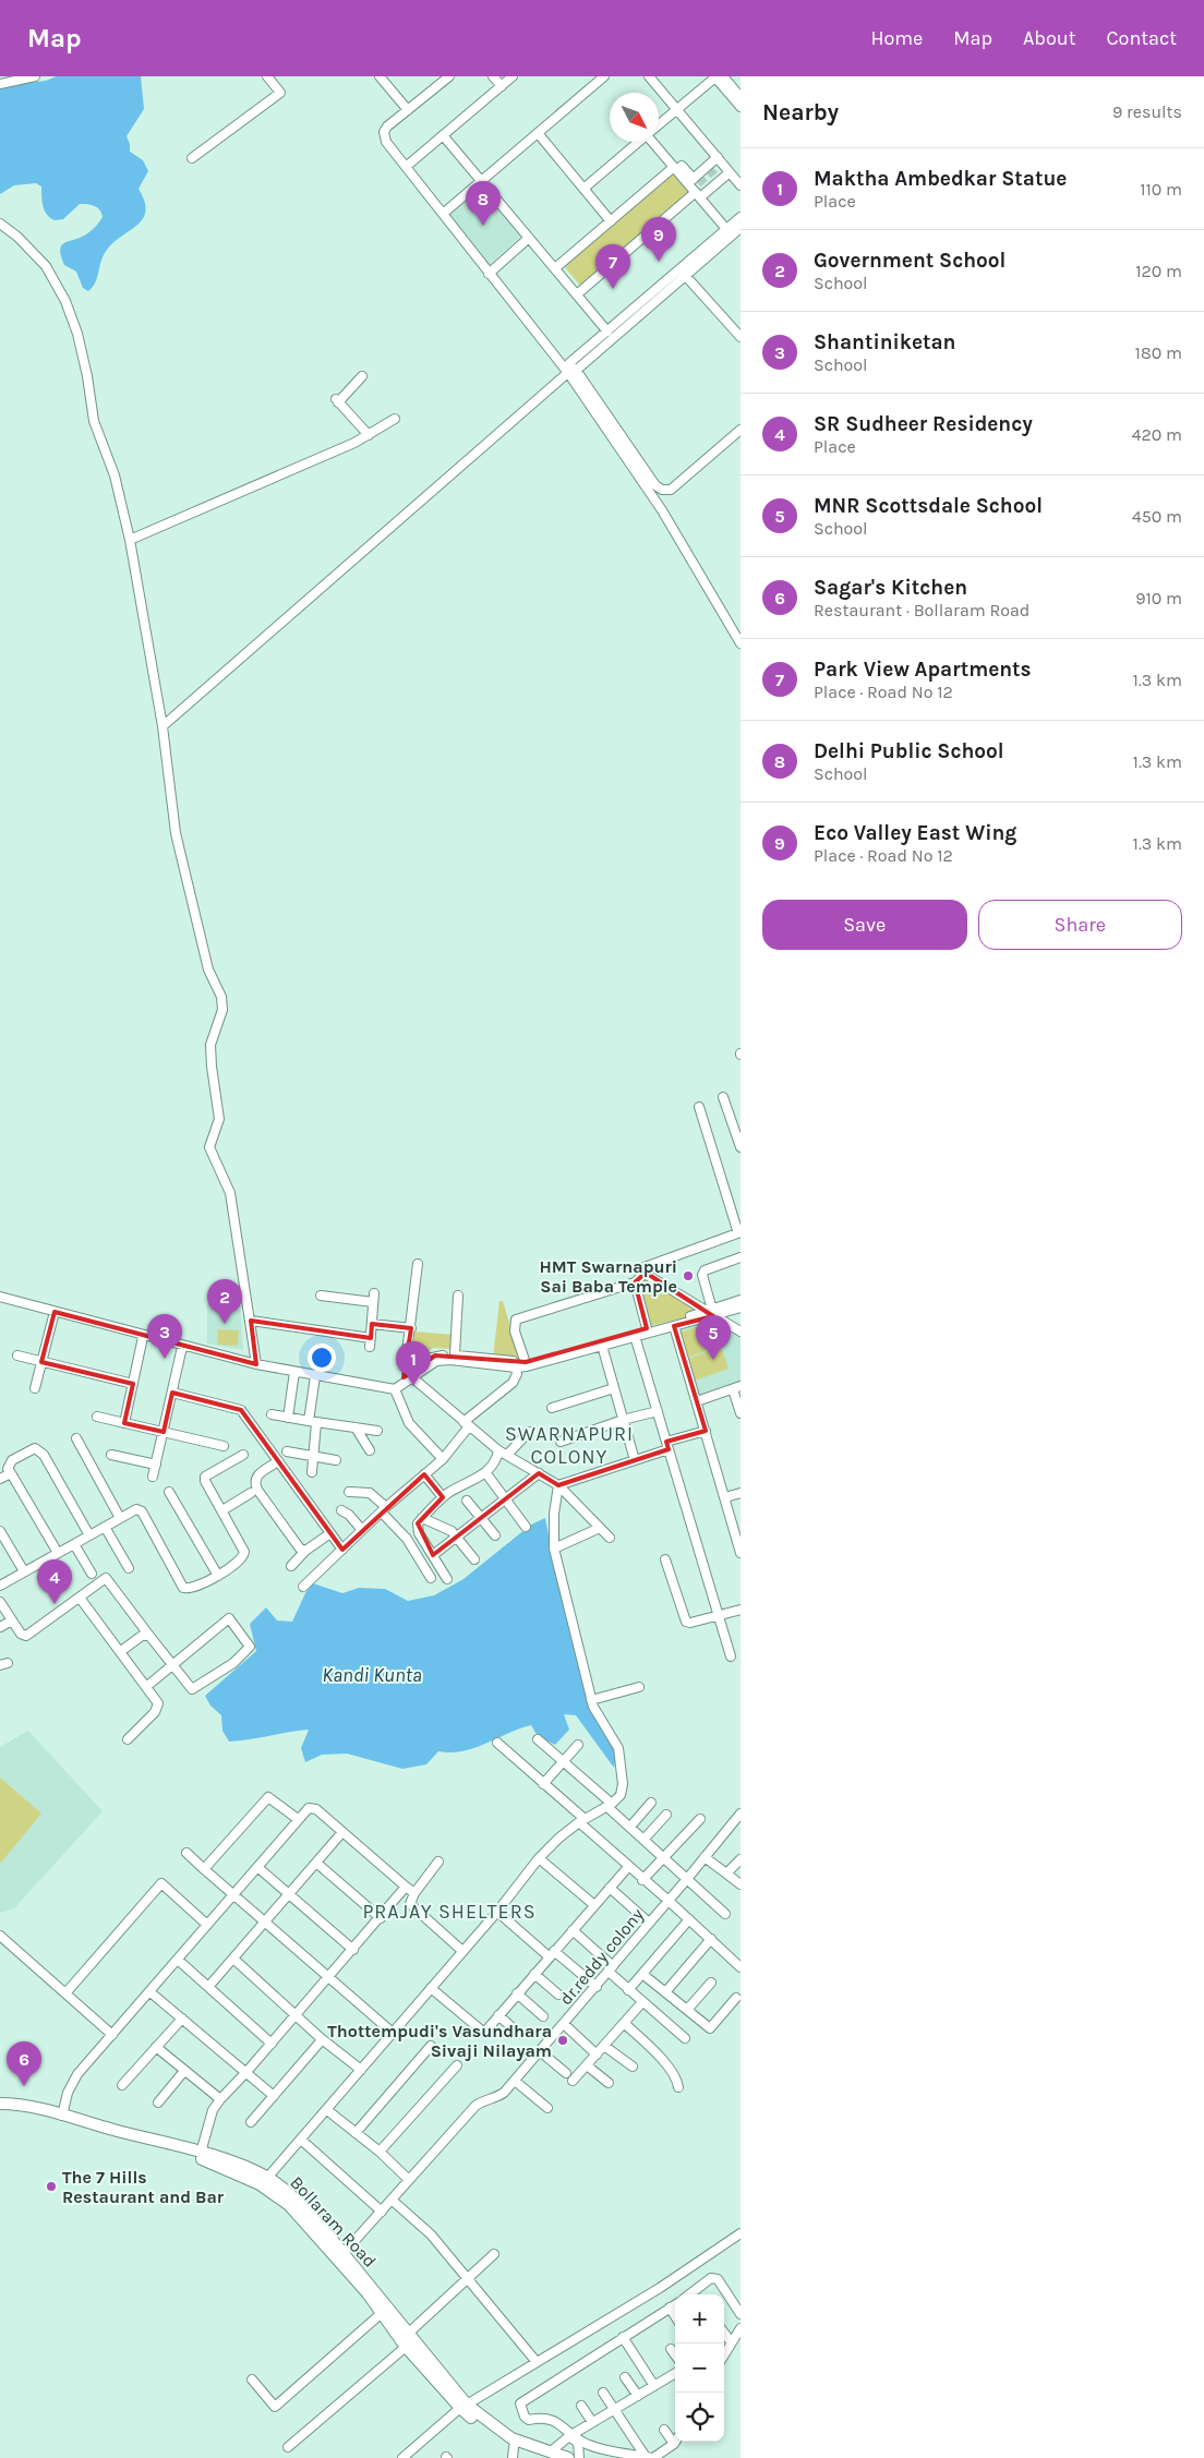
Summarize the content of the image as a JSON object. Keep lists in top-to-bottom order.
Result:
{
  "streets": {
    "main road": ["Bollaram Road"],
    "street": ["dr.reddy colony"]
  },
  "crossings": [
    ["dr.reddy colony", "Bollaram Road"]
  ],
  "districts": ["SWARNAPURI COLONY", "PRAJAY SHELTERS"],
  "water": ["Kandi Kunta"],
  "places": ["HMT Swarnapuri Sai Baba Temple", "Thottempudi's Vasundhara Sivaji Nilayam", "The 7 Hills Restaurant and Bar"],
  "north": "bottom right",
  "page": {
    "header": "Map",
    "nav": [
      "Home",
      "Map",
      "About",
      "Contact"
    ],
    "heading": ["Nearby", "9 results"],
    "list": [
      {
        "mark": "1",
        "name": "Maktha Ambedkar Statue",
        "note": "Place",
        "value": "110 m"
      },
      {
        "mark": "2",
        "name": "Government School",
        "note": "School",
        "value": "120 m"
      },
      {
        "mark": "3",
        "name": "Shantiniketan",
        "note": "School",
        "value": "180 m"
      },
      {
        "mark": "4",
        "name": "SR Sudheer Residency",
        "note": "Place",
        "value": "420 m"
      },
      {
        "mark": "5",
        "name": "MNR Scottsdale School",
        "note": "School",
        "value": "450 m"
      },
      {
        "mark": "6",
        "name": "Sagar's Kitchen",
        "note": "Restaurant · Bollaram Road",
        "value": "910 m"
      },
      {
        "mark": "7",
        "name": "Park View Apartments",
        "note": "Place · Road No 12",
        "value": "1.3 km"
      },
      {
        "mark": "8",
        "name": "Delhi Public School",
        "note": "School",
        "value": "1.3 km"
      },
      {
        "mark": "9",
        "name": "Eco Valley East Wing",
        "note": "Place · Road No 12",
        "value": "1.3 km"
      }
    ],
    "pins": [
      "8",
      "9",
      "7",
      "2",
      "3",
      "5",
      "1",
      "4",
      "6"
    ],
    "buttons": ["Save", "Share"],
    "map_buttons": ["+", "−"]
  }
}
